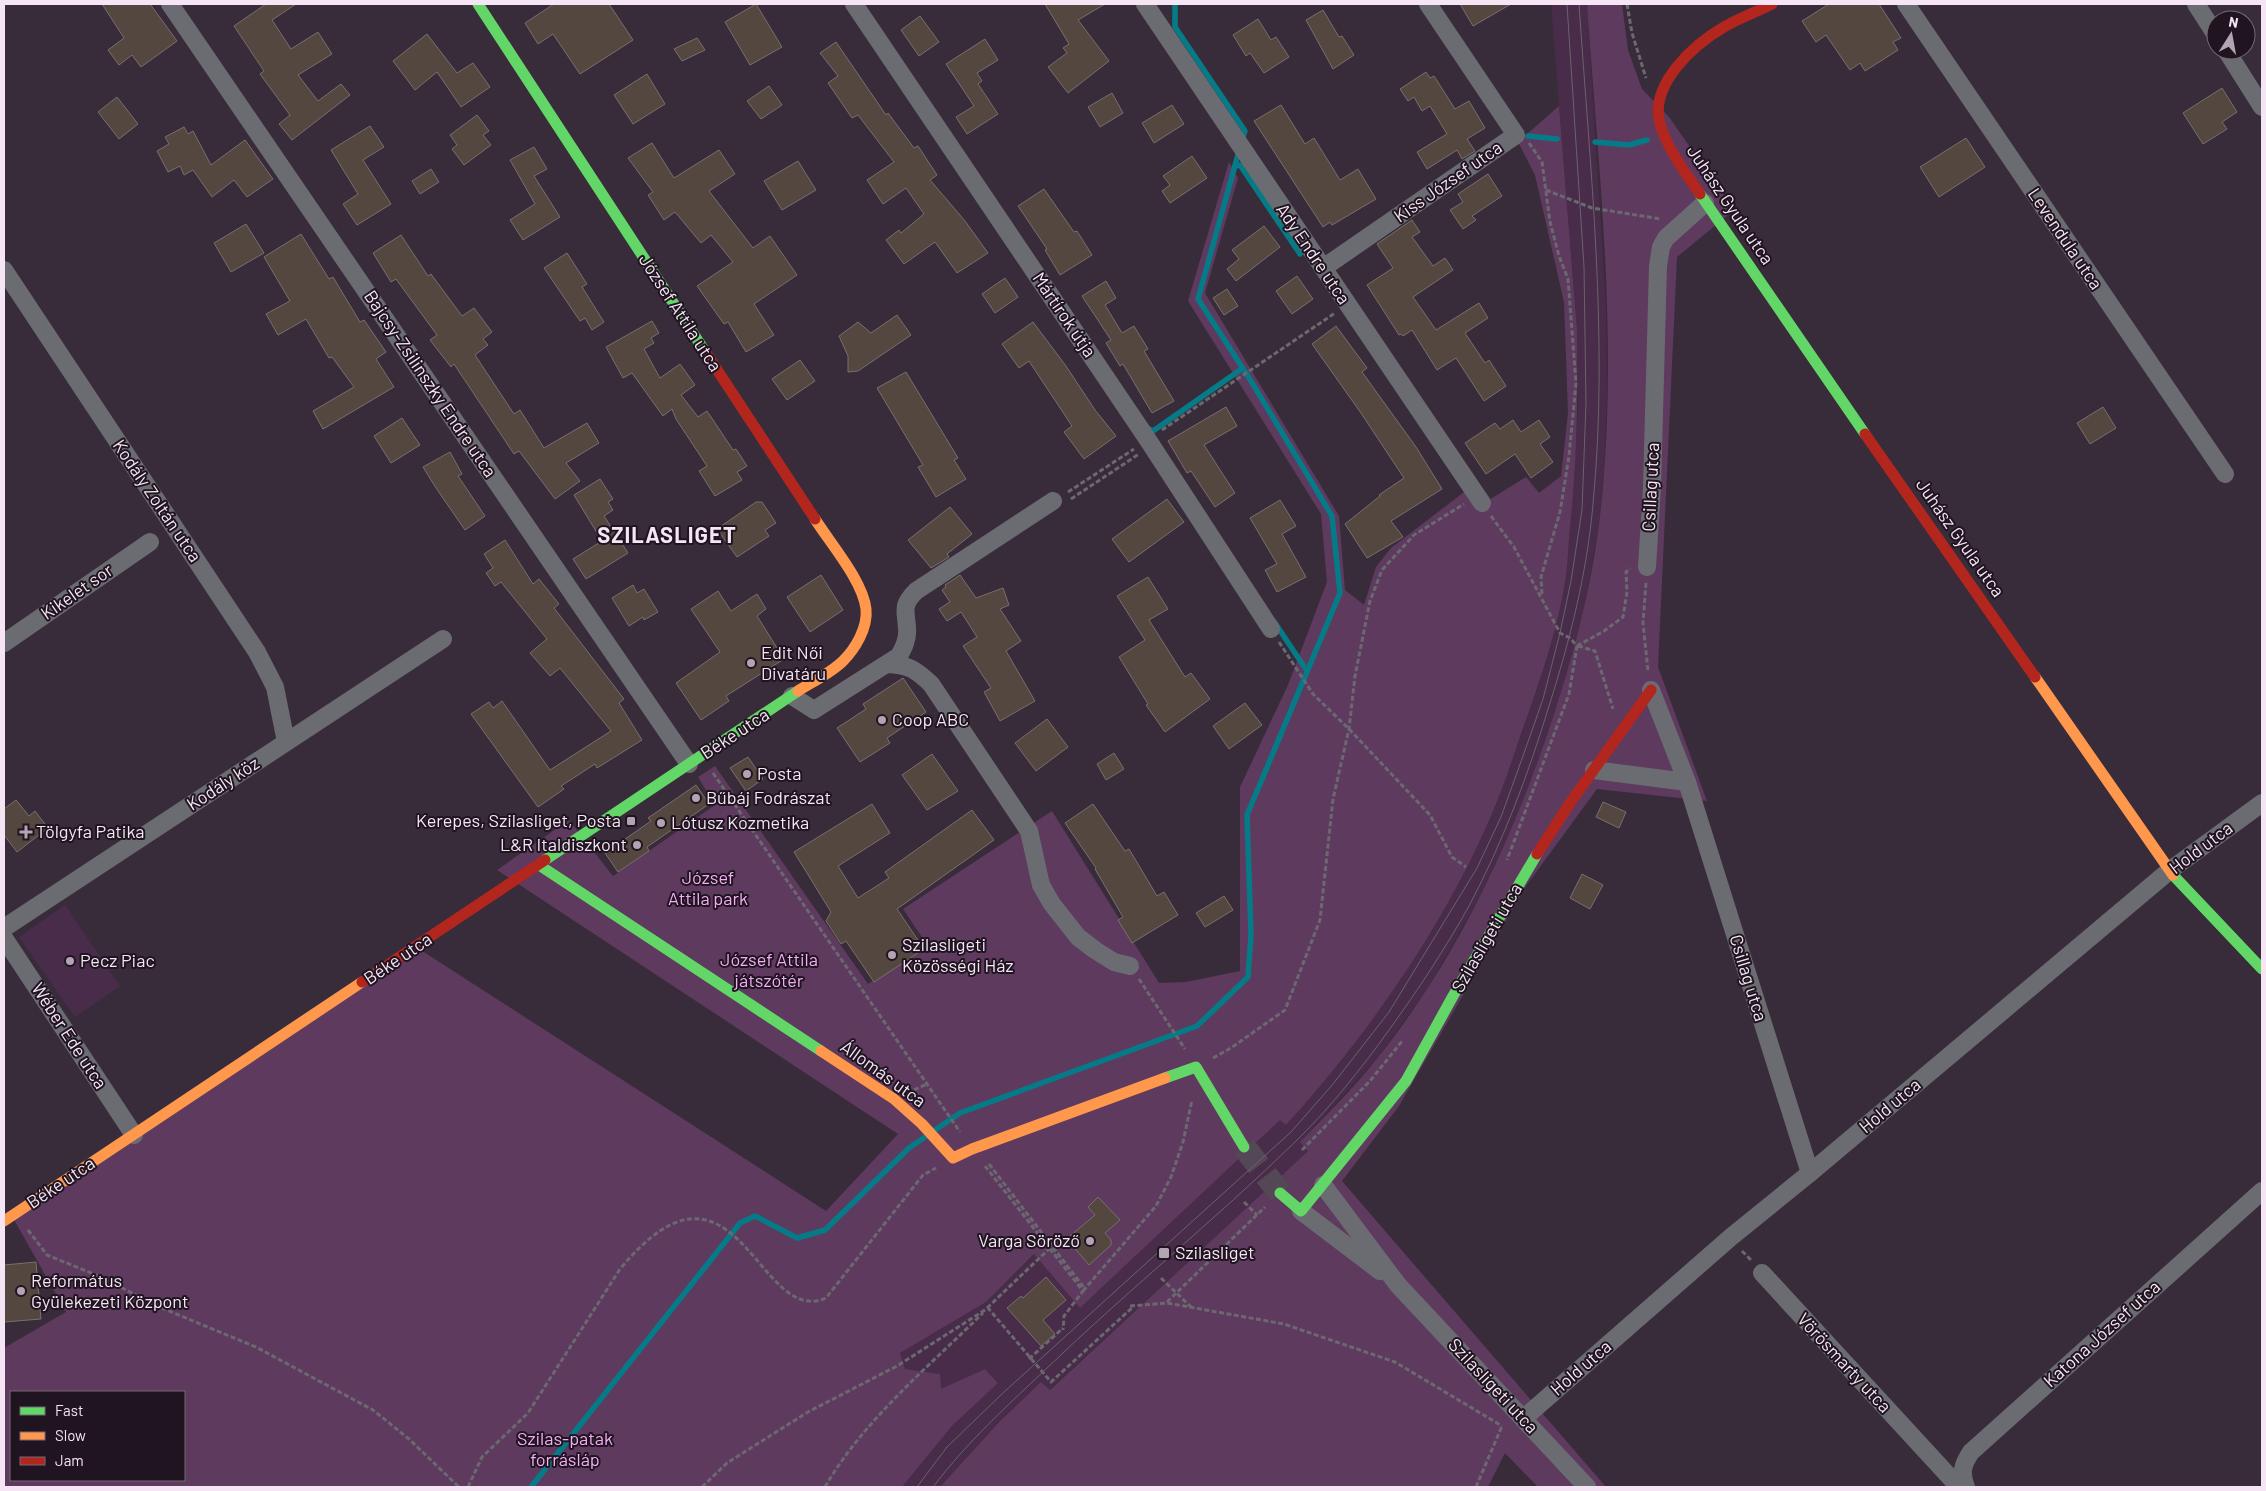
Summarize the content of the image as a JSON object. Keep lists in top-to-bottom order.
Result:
{
  "streets": {
    "street": [
      "Kiss József utca",
      "Juhász Gyula utca",
      "Levendula utca",
      "Ady Endre utca",
      "József Attila utca",
      "Mártírok útja",
      "Bajcsy-Zsilinszky Endre utca",
      "Csillag utca",
      "Kodály Zoltán utca",
      "Kikelet sor",
      "Béke utca",
      "Kodály köz",
      "Hold utca",
      "Szilasligeti utca",
      "Wéber Ede utca",
      "Állomás utca",
      "Katona József utca",
      "Vörösmarty utca"
    ]
  },
  "crossings": [
    ["Kiss József utca", "Ady Endre utca"],
    ["Juhász Gyula utca", "Csillag utca"],
    ["Juhász Gyula utca", "Hold utca"],
    ["József Attila utca", "Béke utca"],
    ["Bajcsy-Zsilinszky Endre utca", "Béke utca"],
    ["Csillag utca", "Hold utca"],
    ["Csillag utca", "Szilasligeti utca"],
    ["Kodály Zoltán utca", "Kodály köz"],
    ["Béke utca", "Wéber Ede utca"],
    ["Béke utca", "Állomás utca"],
    ["Hold utca", "Szilasligeti utca"]
  ],
  "districts": ["SZILASLIGET"],
  "parks": ["József Attila park", "József Attila játszótér", "Szilas-patak forrásláp"],
  "places": {
    "other": [
      "Edit Női Divatáru",
      "Coop ABC",
      "Posta",
      "Bűbáj Fodrászat",
      "Lótusz Kozmetika",
      "L&R Italdiszkont",
      "Szilasligeti Közösségi Ház",
      "Pecz Piac",
      "Varga Söröző",
      "Református Gyülekezeti Központ"
    ],
    "transit": ["Kerepes, Szilasliget, Posta", "Szilasliget"],
    "health": ["Tölgyfa Patika"]
  },
  "legend": ["Fast", "Slow", "Jam"],
  "north": "top"
}
